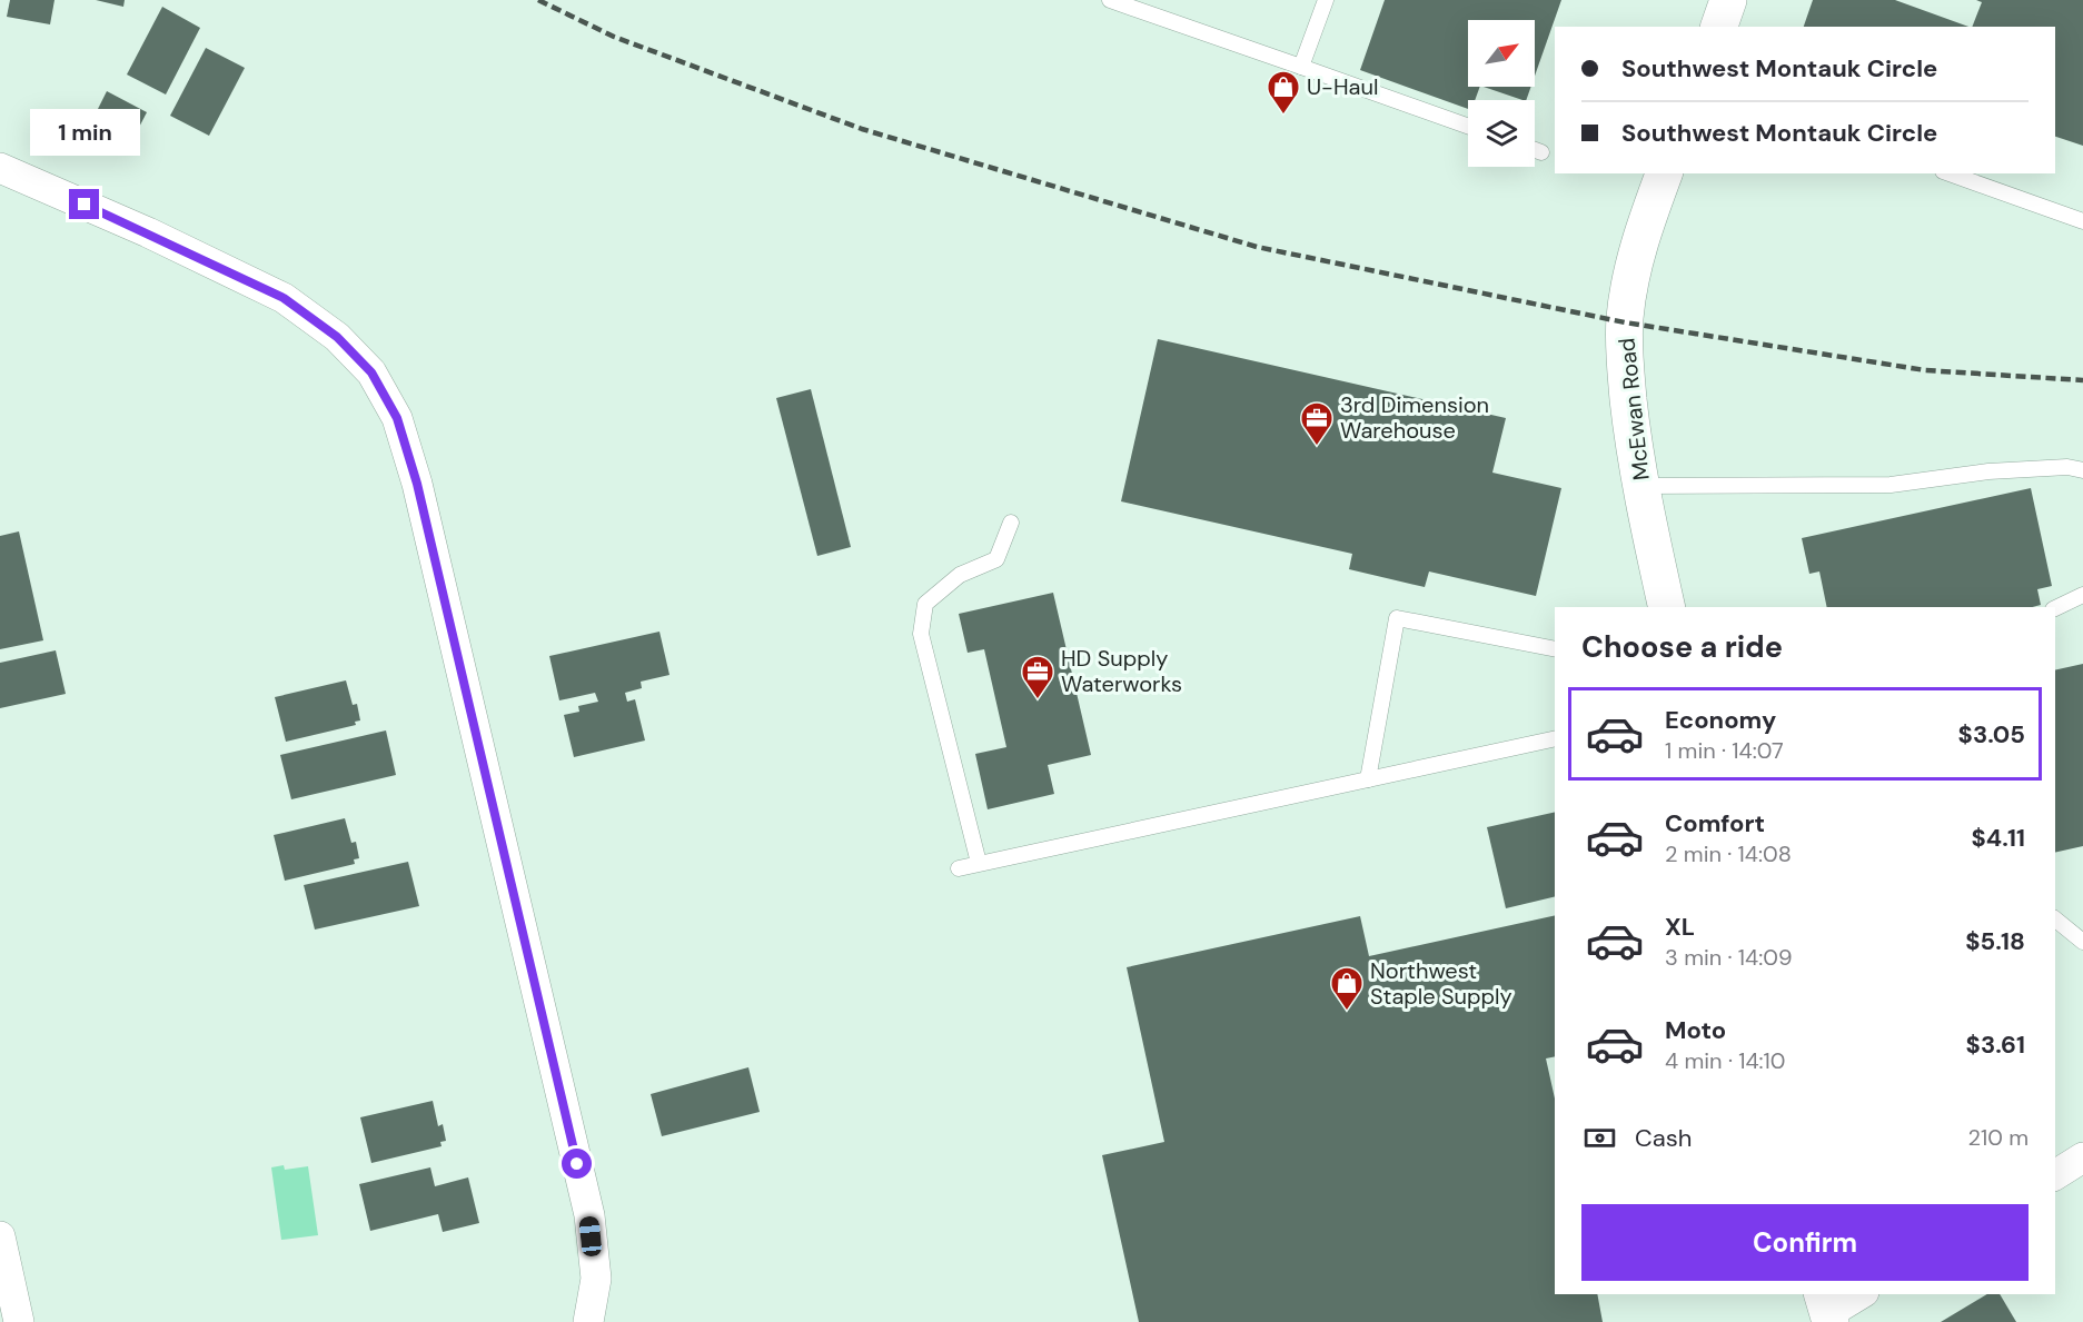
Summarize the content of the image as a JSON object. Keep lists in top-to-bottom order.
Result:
{
  "streets": {
    "street": ["McEwan Road"]
  },
  "places": {
    "shop": ["U-Haul", "Northwest Staple Supply"],
    "office": ["3rd Dimension Warehouse", "HD Supply Waterworks"]
  },
  "north": "top right",
  "page": {
    "banner": ["Southwest Montauk Circle", "Southwest Montauk Circle"],
    "bubble": "1 min",
    "heading": "Choose a ride",
    "list": [
      {
        "name": "Economy",
        "note": "1 min · 14:07",
        "value": "$3.05"
      },
      {
        "name": "Comfort",
        "note": "2 min · 14:08",
        "value": "$4.11"
      },
      {
        "name": "XL",
        "note": "3 min · 14:09",
        "value": "$5.18"
      },
      {
        "name": "Moto",
        "note": "4 min · 14:10",
        "value": "$3.61"
      }
    ],
    "pay": ["Cash", "210 m"],
    "buttons": "Confirm"
  }
}
